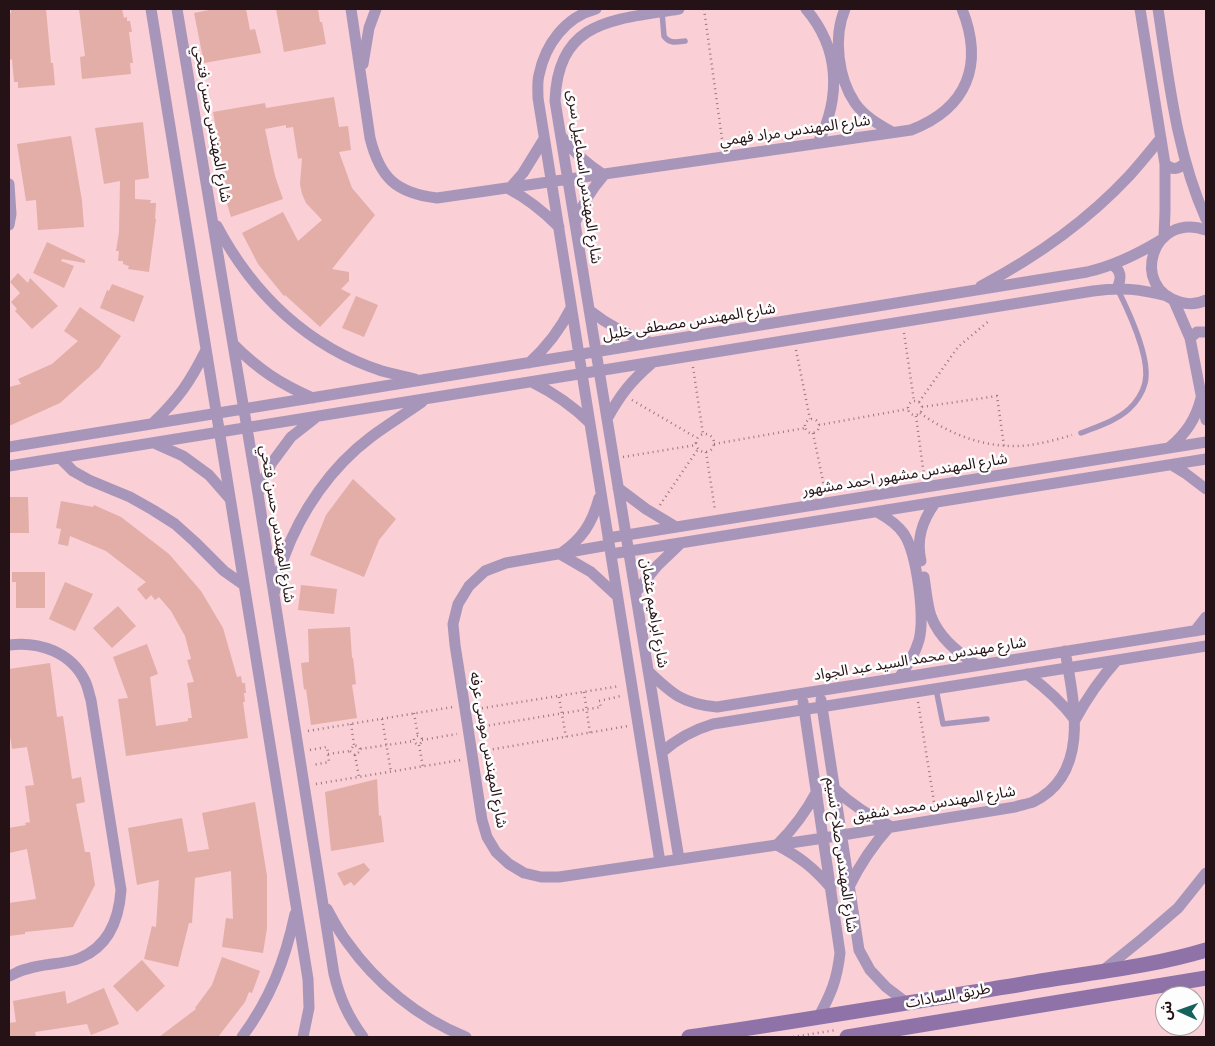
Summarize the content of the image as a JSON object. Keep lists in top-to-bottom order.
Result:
{
  "streets": {
    "main road": ["طريق السادات"],
    "street": [
      "شارع المهندس حسن فتحي",
      "شارع المهندس مراد فهمي",
      "شارع المهندس اسماعيل سرى",
      "شارع المهندس مصطفى خليل",
      "شارع المهندس مشهور احمد مشهور",
      "شارع ابراهيم عثمان",
      "شارع مهندس محمد السيد عبد الجواد",
      "شارع المهندس موسى عرفه",
      "شارع المهندس محمد شفيق",
      "شارع المهندس صلاح نسيم"
    ]
  },
  "crossings": [
    ["شارع المهندس حسن فتحي", "شارع المهندس مصطفى خليل"],
    ["شارع المهندس مراد فهمي", "شارع المهندس اسماعيل سرى"],
    ["شارع المهندس اسماعيل سرى", "شارع المهندس مصطفى خليل"],
    ["شارع المهندس اسماعيل سرى", "شارع ابراهيم عثمان"],
    ["شارع المهندس مشهور احمد مشهور", "شارع ابراهيم عثمان"],
    ["شارع المهندس مشهور احمد مشهور", "شارع المهندس موسى عرفه"],
    ["شارع ابراهيم عثمان", "شارع مهندس محمد السيد عبد الجواد"],
    ["شارع ابراهيم عثمان", "شارع المهندس موسى عرفه"],
    ["شارع مهندس محمد السيد عبد الجواد", "شارع المهندس محمد شفيق"],
    ["شارع مهندس محمد السيد عبد الجواد", "شارع المهندس صلاح نسيم"],
    ["شارع المهندس موسى عرفه", "شارع المهندس محمد شفيق"],
    ["شارع المهندس موسى عرفه", "شارع المهندس صلاح نسيم"],
    ["شارع المهندس محمد شفيق", "شارع المهندس صلاح نسيم"],
    ["شارع المهندس صلاح نسيم", "طريق السادات"]
  ],
  "north": "left"
}
